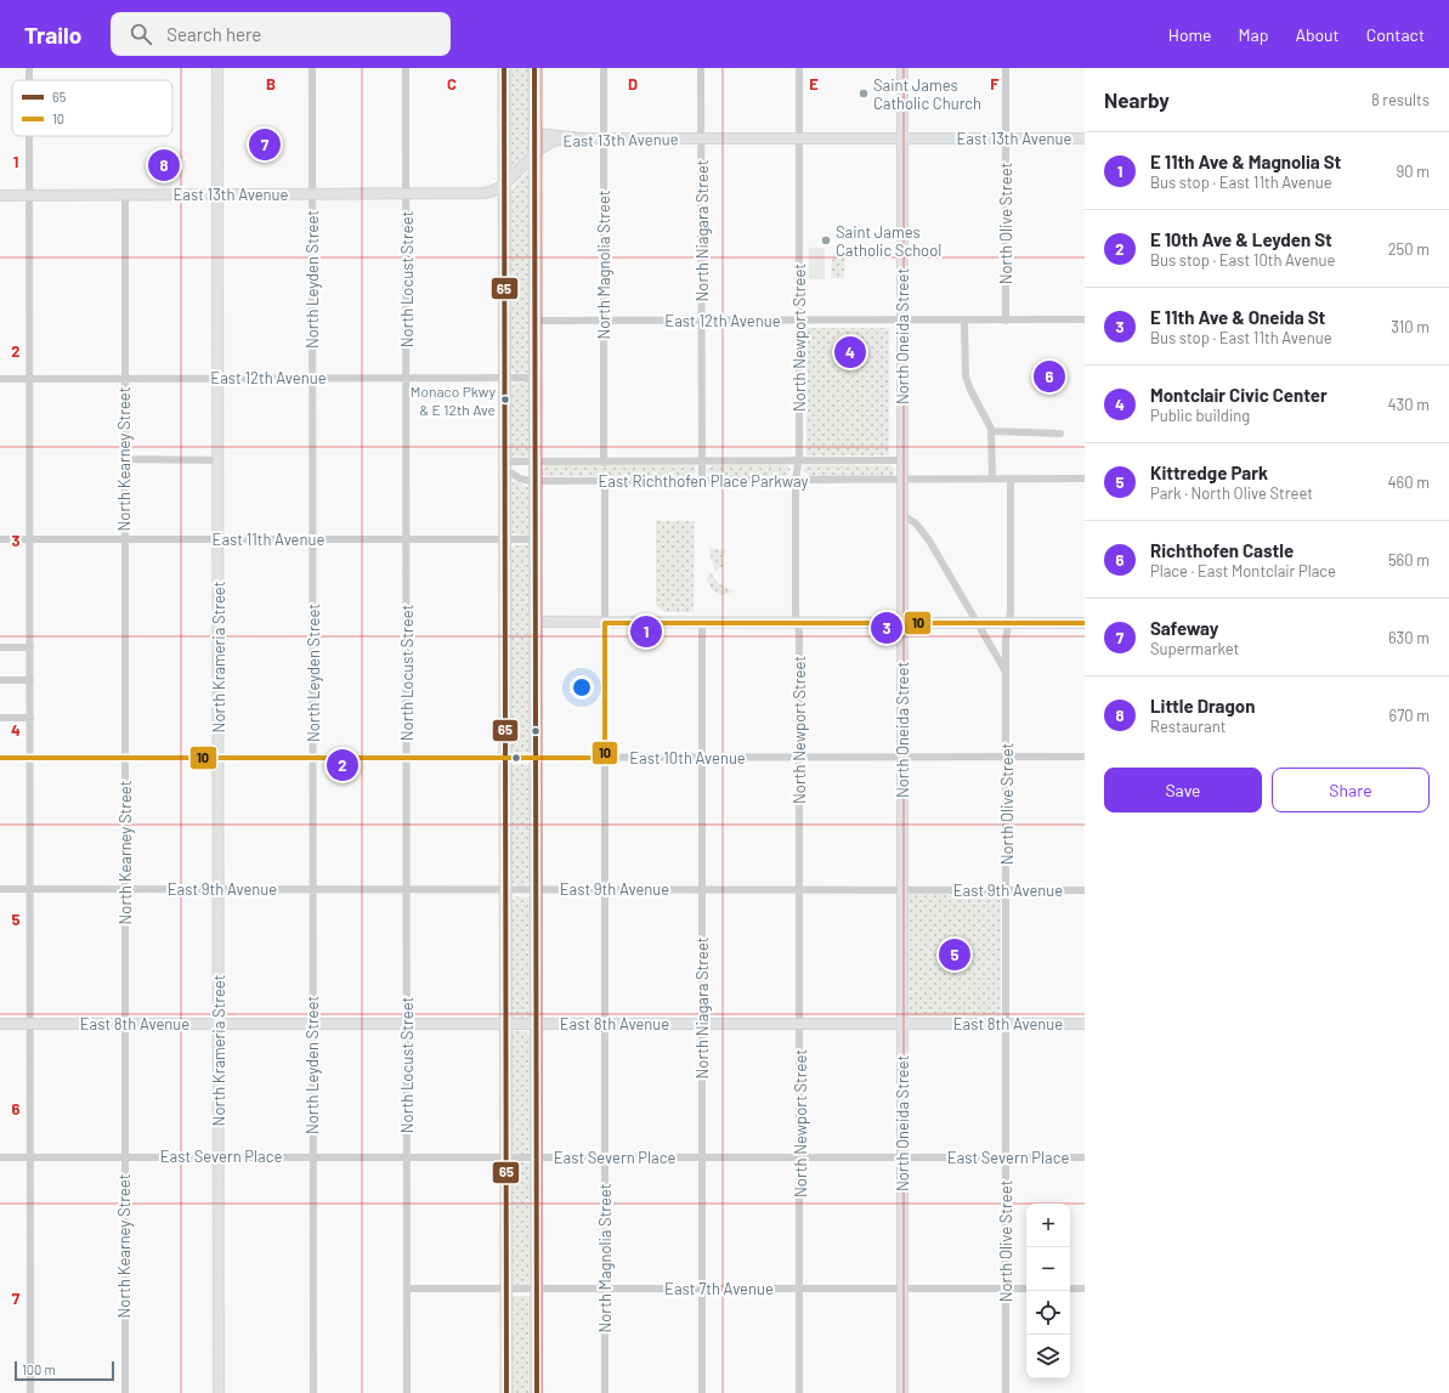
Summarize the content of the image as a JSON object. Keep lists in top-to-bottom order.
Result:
{
  "streets": {
    "street": [
      "East 13th Avenue",
      "North Olive Street",
      "North Niagara Street",
      "North Magnolia Street",
      "North Leyden Street",
      "North Locust Street",
      "East 12th Avenue",
      "North Oneida Street",
      "North Newport Street",
      "North Kearney Street",
      "East Richthofen Place Parkway",
      "East 11th Avenue",
      "North Krameria Street",
      "East 10th Avenue",
      "East 9th Avenue",
      "East 8th Avenue",
      "East Severn Place",
      "East 7th Avenue"
    ]
  },
  "crossings": [
    ["East 13th Avenue", "North Olive Street"],
    ["East 13th Avenue", "North Niagara Street"],
    ["East 13th Avenue", "North Magnolia Street"],
    ["East 13th Avenue", "North Leyden Street"],
    ["East 13th Avenue", "North Locust Street"],
    ["East 13th Avenue", "North Oneida Street"],
    ["East 13th Avenue", "North Newport Street"],
    ["East 13th Avenue", "North Kearney Street"],
    ["East 13th Avenue", "North Krameria Street"],
    ["North Olive Street", "East 12th Avenue"],
    ["North Olive Street", "East Richthofen Place Parkway"],
    ["North Olive Street", "East 10th Avenue"],
    ["North Olive Street", "East 9th Avenue"],
    ["North Olive Street", "East 8th Avenue"],
    ["North Olive Street", "East Severn Place"],
    ["North Olive Street", "East 7th Avenue"],
    ["North Niagara Street", "East 12th Avenue"],
    ["North Niagara Street", "East Richthofen Place Parkway"],
    ["North Niagara Street", "East 10th Avenue"],
    ["North Niagara Street", "East 9th Avenue"],
    ["North Niagara Street", "East 8th Avenue"],
    ["North Niagara Street", "East Severn Place"],
    ["North Niagara Street", "East 7th Avenue"],
    ["North Magnolia Street", "East 12th Avenue"],
    ["North Magnolia Street", "East Richthofen Place Parkway"],
    ["North Magnolia Street", "East 10th Avenue"],
    ["North Magnolia Street", "East 9th Avenue"],
    ["North Magnolia Street", "East 8th Avenue"],
    ["North Magnolia Street", "East Severn Place"],
    ["North Magnolia Street", "East 7th Avenue"],
    ["North Leyden Street", "East 12th Avenue"],
    ["North Leyden Street", "East 11th Avenue"],
    ["North Leyden Street", "East 10th Avenue"],
    ["North Leyden Street", "East 9th Avenue"],
    ["North Leyden Street", "East 8th Avenue"],
    ["North Leyden Street", "East Severn Place"],
    ["North Locust Street", "East 12th Avenue"],
    ["North Locust Street", "East 11th Avenue"],
    ["North Locust Street", "East 10th Avenue"],
    ["North Locust Street", "East 9th Avenue"],
    ["North Locust Street", "East 8th Avenue"],
    ["North Locust Street", "East Severn Place"],
    ["North Locust Street", "East 7th Avenue"],
    ["East 12th Avenue", "North Oneida Street"],
    ["East 12th Avenue", "North Newport Street"],
    ["East 12th Avenue", "North Kearney Street"],
    ["East 12th Avenue", "North Krameria Street"],
    ["North Oneida Street", "East Richthofen Place Parkway"],
    ["North Oneida Street", "East 10th Avenue"],
    ["North Oneida Street", "East 9th Avenue"],
    ["North Oneida Street", "East 8th Avenue"],
    ["North Oneida Street", "East Severn Place"],
    ["North Oneida Street", "East 7th Avenue"],
    ["North Newport Street", "East Richthofen Place Parkway"],
    ["North Newport Street", "East 10th Avenue"],
    ["North Newport Street", "East 9th Avenue"],
    ["North Newport Street", "East 8th Avenue"],
    ["North Newport Street", "East Severn Place"],
    ["North Newport Street", "East 7th Avenue"],
    ["North Kearney Street", "East 11th Avenue"],
    ["North Kearney Street", "East 10th Avenue"],
    ["North Kearney Street", "East 9th Avenue"],
    ["North Kearney Street", "East 8th Avenue"],
    ["North Kearney Street", "East Severn Place"],
    ["East 11th Avenue", "North Krameria Street"],
    ["North Krameria Street", "East 10th Avenue"],
    ["North Krameria Street", "East 9th Avenue"],
    ["North Krameria Street", "East 8th Avenue"],
    ["North Krameria Street", "East Severn Place"]
  ],
  "places": ["Saint James Catholic Church", "Saint James Catholic School", "Monaco Pkwy & E 12th Ave"],
  "lines": ["transit line 65", "transit line 10"],
  "legend": ["65", "10"],
  "scale_bar": "100 m",
  "page": {
    "header": "Trailo",
    "search": "Search here",
    "nav": [
      "Home",
      "Map",
      "About",
      "Contact"
    ],
    "heading": ["Nearby", "8 results"],
    "pins": [
      "7",
      "8",
      "4",
      "6",
      "3",
      "1",
      "2",
      "5"
    ],
    "list": [
      {
        "mark": "1",
        "name": "E 11th Ave & Magnolia St",
        "note": "Bus stop · East 11th Avenue",
        "value": "90 m"
      },
      {
        "mark": "2",
        "name": "E 10th Ave & Leyden St",
        "note": "Bus stop · East 10th Avenue",
        "value": "250 m"
      },
      {
        "mark": "3",
        "name": "E 11th Ave & Oneida St",
        "note": "Bus stop · East 11th Avenue",
        "value": "310 m"
      },
      {
        "mark": "4",
        "name": "Montclair Civic Center",
        "note": "Public building",
        "value": "430 m"
      },
      {
        "mark": "5",
        "name": "Kittredge Park",
        "note": "Park · North Olive Street",
        "value": "460 m"
      },
      {
        "mark": "6",
        "name": "Richthofen Castle",
        "note": "Place · East Montclair Place",
        "value": "560 m"
      },
      {
        "mark": "7",
        "name": "Safeway",
        "note": "Supermarket",
        "value": "630 m"
      },
      {
        "mark": "8",
        "name": "Little Dragon",
        "note": "Restaurant",
        "value": "670 m"
      }
    ],
    "buttons": ["Save", "Share"],
    "map_buttons": ["+", "−"],
    "scale": "100 m"
  },
  "grid": {
    "columns": [
      "B",
      "C",
      "D",
      "E",
      "F"
    ],
    "rows": [
      "1",
      "2",
      "3",
      "4",
      "5",
      "6",
      "7"
    ]
  }
}
